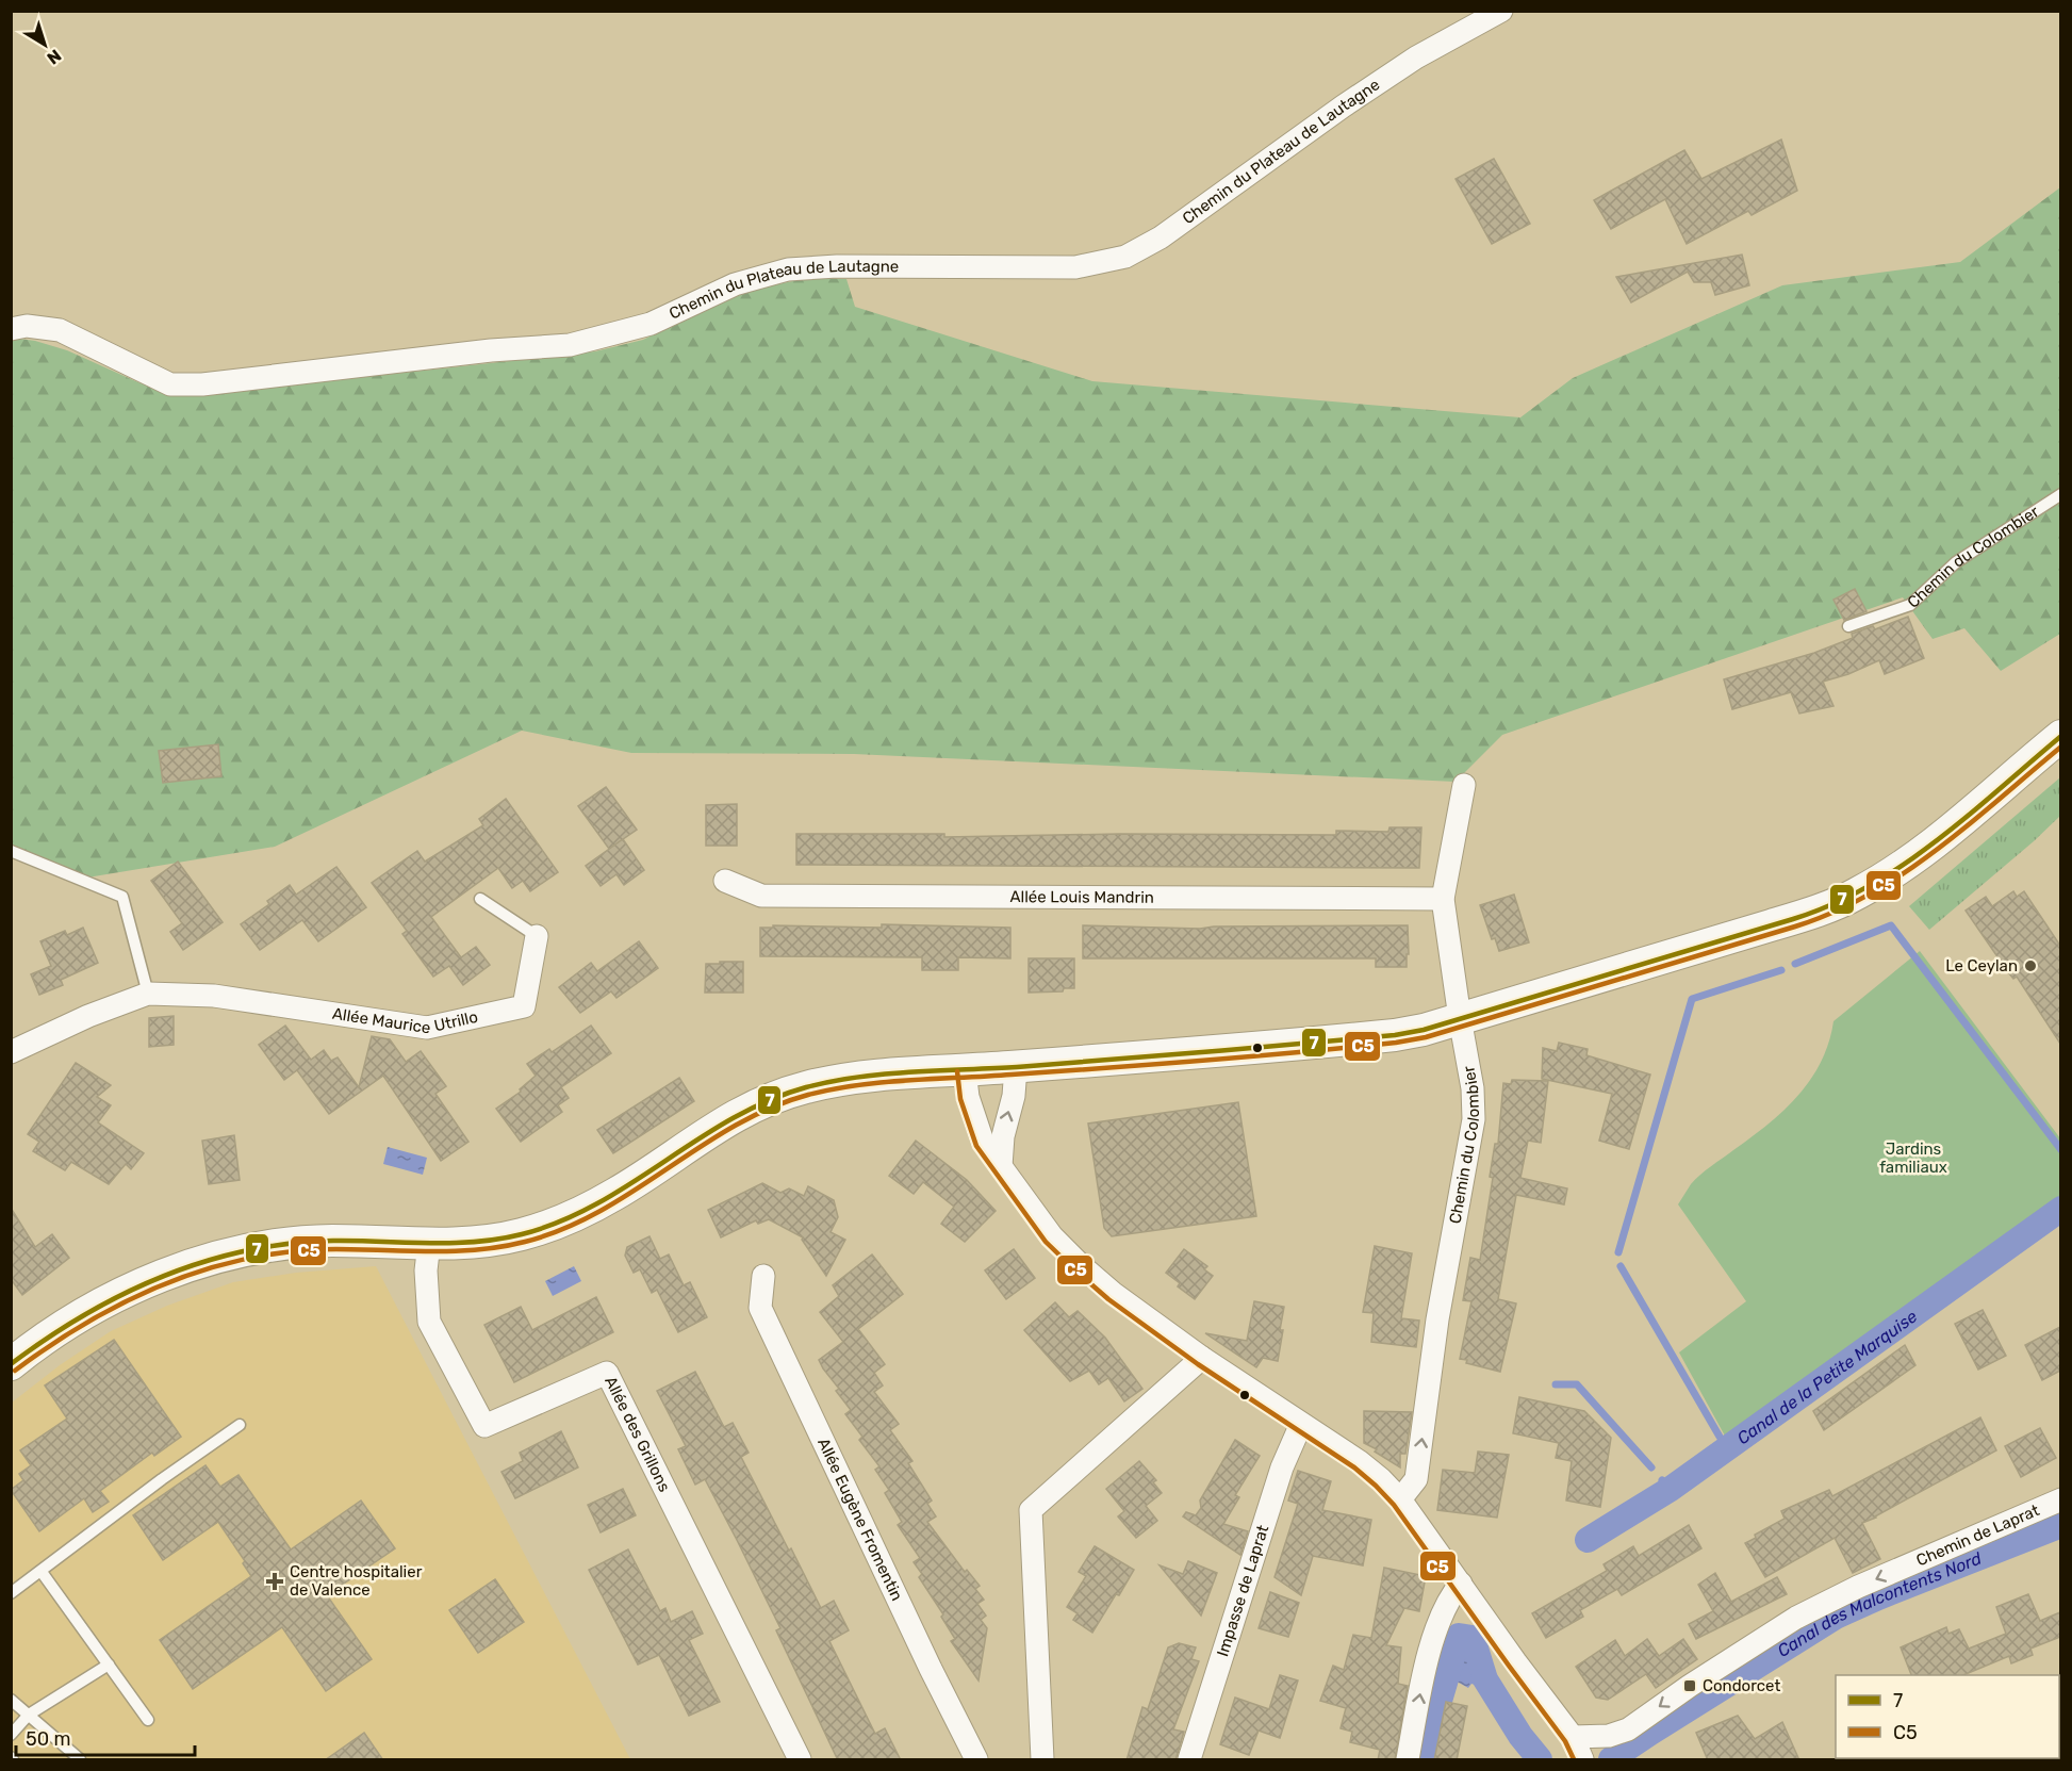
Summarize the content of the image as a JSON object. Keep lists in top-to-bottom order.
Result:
{
  "streets": {
    "street": [
      "Chemin du Plateau de Lautagne",
      "Chemin du Colombier",
      "Allée Louis Mandrin",
      "Allée Maurice Utrillo",
      "Allée des Grillons",
      "Allée Eugène Fromentin",
      "Chemin de Laprat",
      "Impasse de Laprat"
    ]
  },
  "crossings": [
    ["Chemin du Colombier", "Allée Louis Mandrin"]
  ],
  "one_way": ["Chemin du Colombier", "Chemin de Laprat"],
  "water": ["Canal de la Petite Marquise", "Canal des Malcontents Nord"],
  "parks": ["Jardins familiaux"],
  "places": {
    "other": ["Le Ceylan"],
    "health": ["Centre hospitalier de Valence"],
    "transit": ["Condorcet"]
  },
  "lines": ["transit line 7", "transit line C5"],
  "legend": ["7", "C5"],
  "scale_bar": "50 m",
  "north": "bottom right"
}
